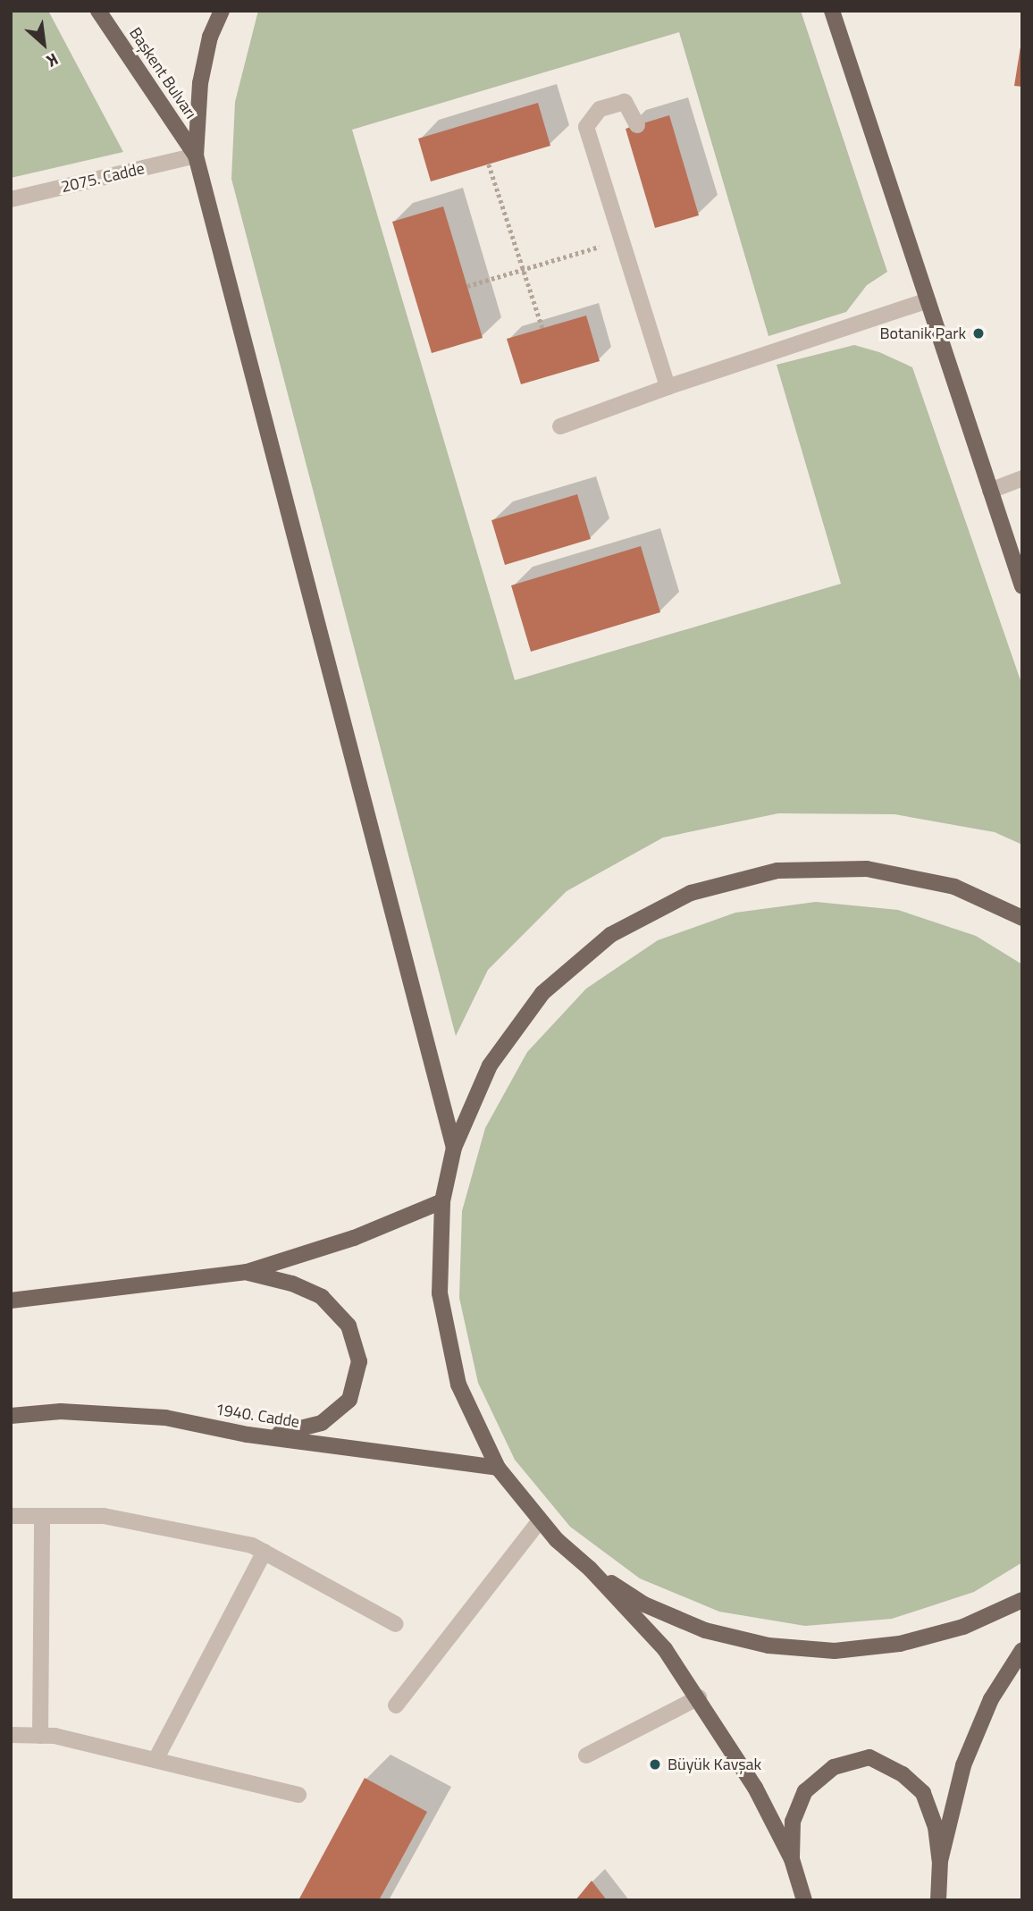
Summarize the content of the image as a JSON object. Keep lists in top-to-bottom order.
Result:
{
  "streets": {
    "main road": ["Başkent Bulvarı", "1940. Cadde"],
    "street": ["2075. Cadde"]
  },
  "crossings": [
    ["Başkent Bulvarı", "2075. Cadde"]
  ],
  "places": ["Botanik Park", "Büyük Kavşak"],
  "north": "bottom right"
}
